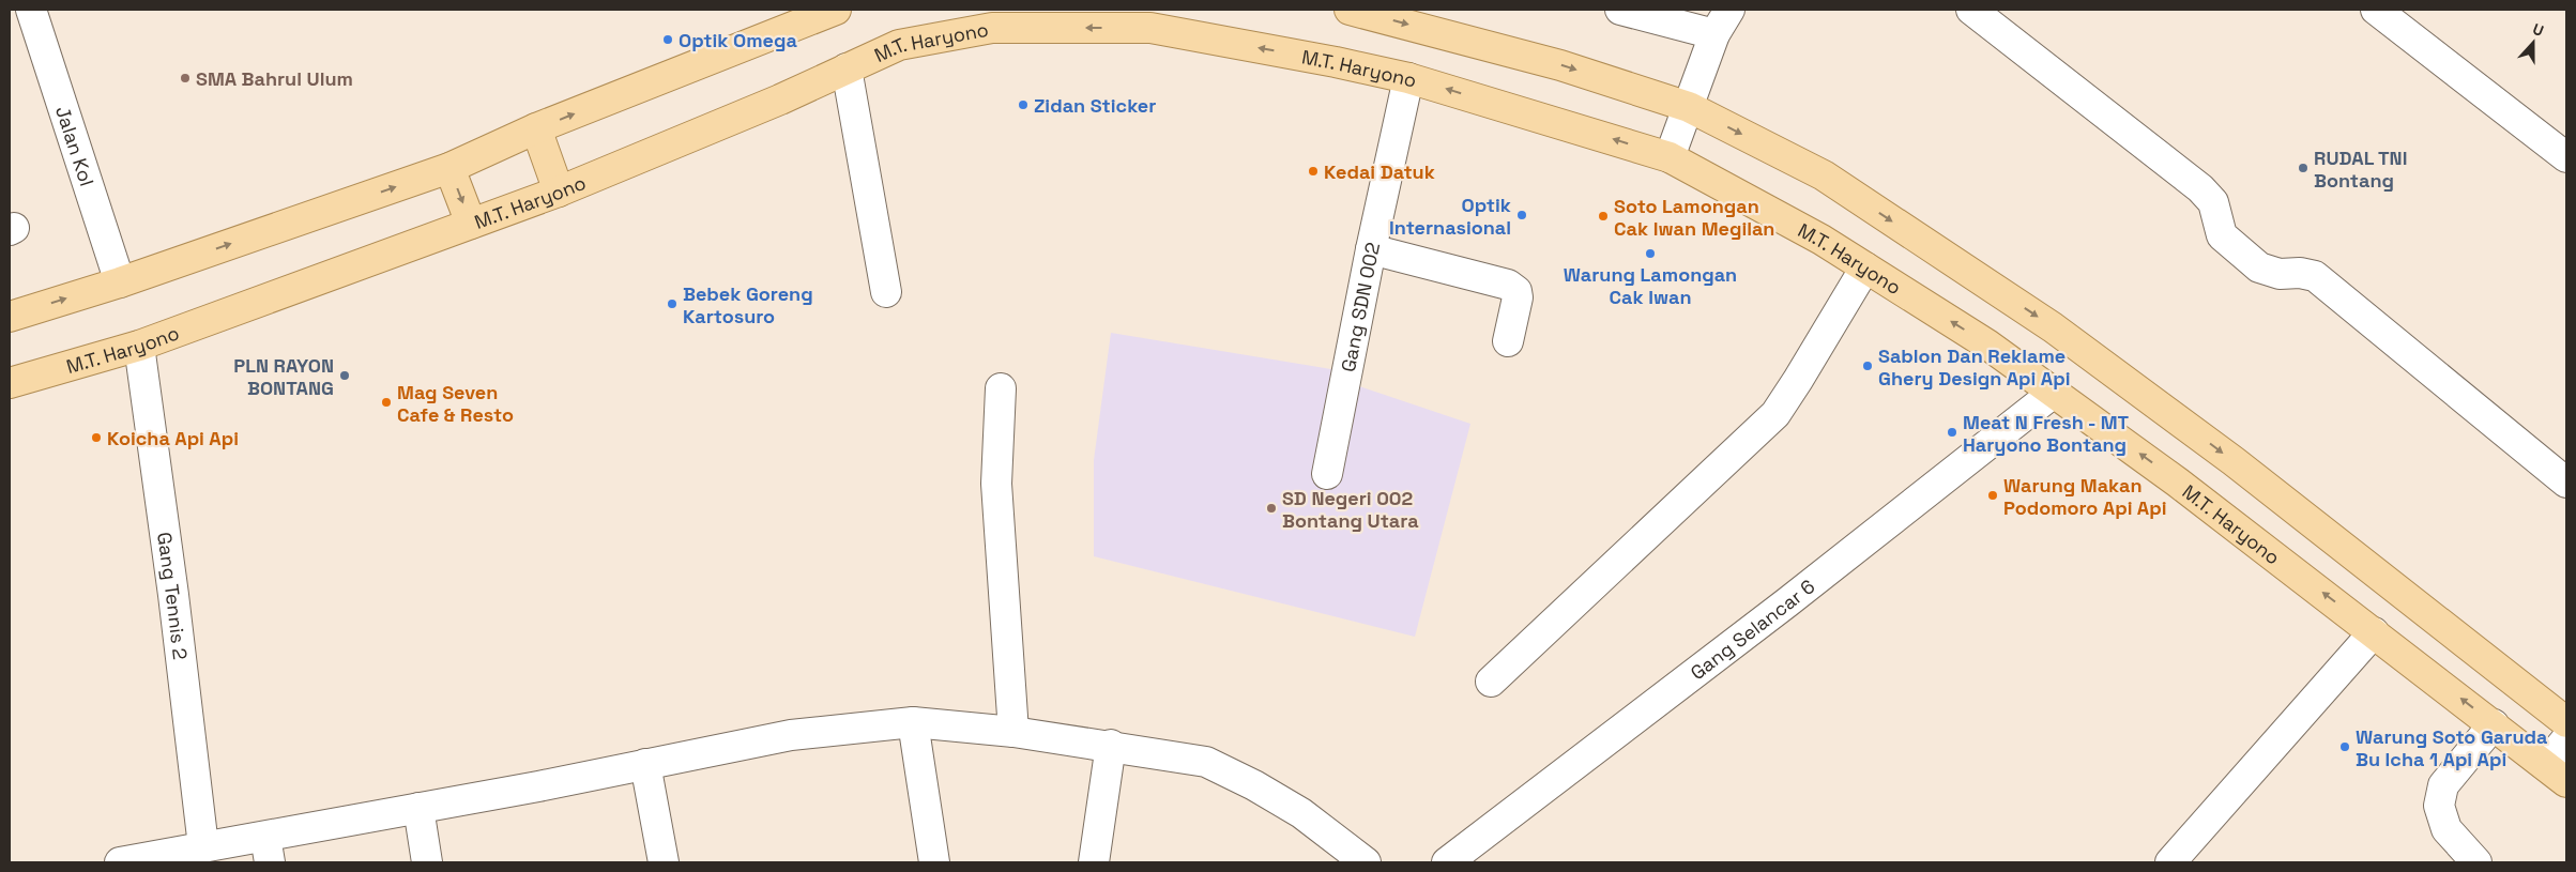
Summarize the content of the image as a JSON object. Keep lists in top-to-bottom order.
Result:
{
  "streets": {
    "main road": ["M.T. Haryono"],
    "street": [
      "Jalan Kol",
      "Gang SDN 002",
      "Gang Tennis 2",
      "Gang Selancar 6"
    ]
  },
  "crossings": [
    ["M.T. Haryono", "Gang SDN 002"],
    ["M.T. Haryono", "Gang Tennis 2"],
    ["M.T. Haryono", "Gang Selancar 6"]
  ],
  "places": [
    "Optik Omega",
    "SMA Bahrul Ulum",
    "Zidan Sticker",
    "RUDAL TNI Bontang",
    "Kedai Datuk",
    "Optik Internasional",
    "Soto Lamongan Cak Iwan Megilan",
    "Warung Lamongan Cak Iwan",
    "Bebek Goreng Kartosuro",
    "Sablon Dan Reklame Ghery Design Api Api",
    "PLN RAYON BONTANG",
    "Mag Seven Cafe & Resto",
    "Meat N Fresh - MT Haryono Bontang",
    "Koicha Api Api",
    "Warung Makan Podomoro Api Api",
    "SD Negeri 002 Bontang Utara",
    "Warung Soto Garuda Bu Icha 1 Api Api"
  ],
  "north": "top"
}
